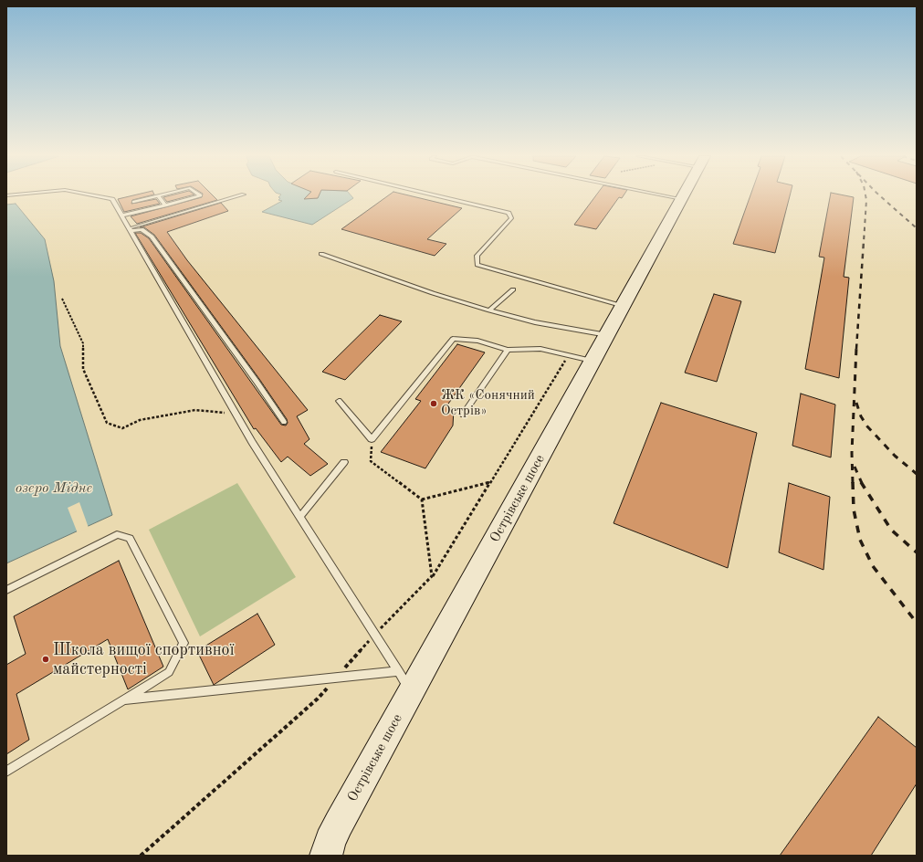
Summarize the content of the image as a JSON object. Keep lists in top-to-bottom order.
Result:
{
  "streets": {
    "street": ["Острівське шосе"]
  },
  "water": ["озеро Мідне"],
  "places": ["ЖК «Сонячний Острів»", "Школа вищої спортивної майстерності"]
}
